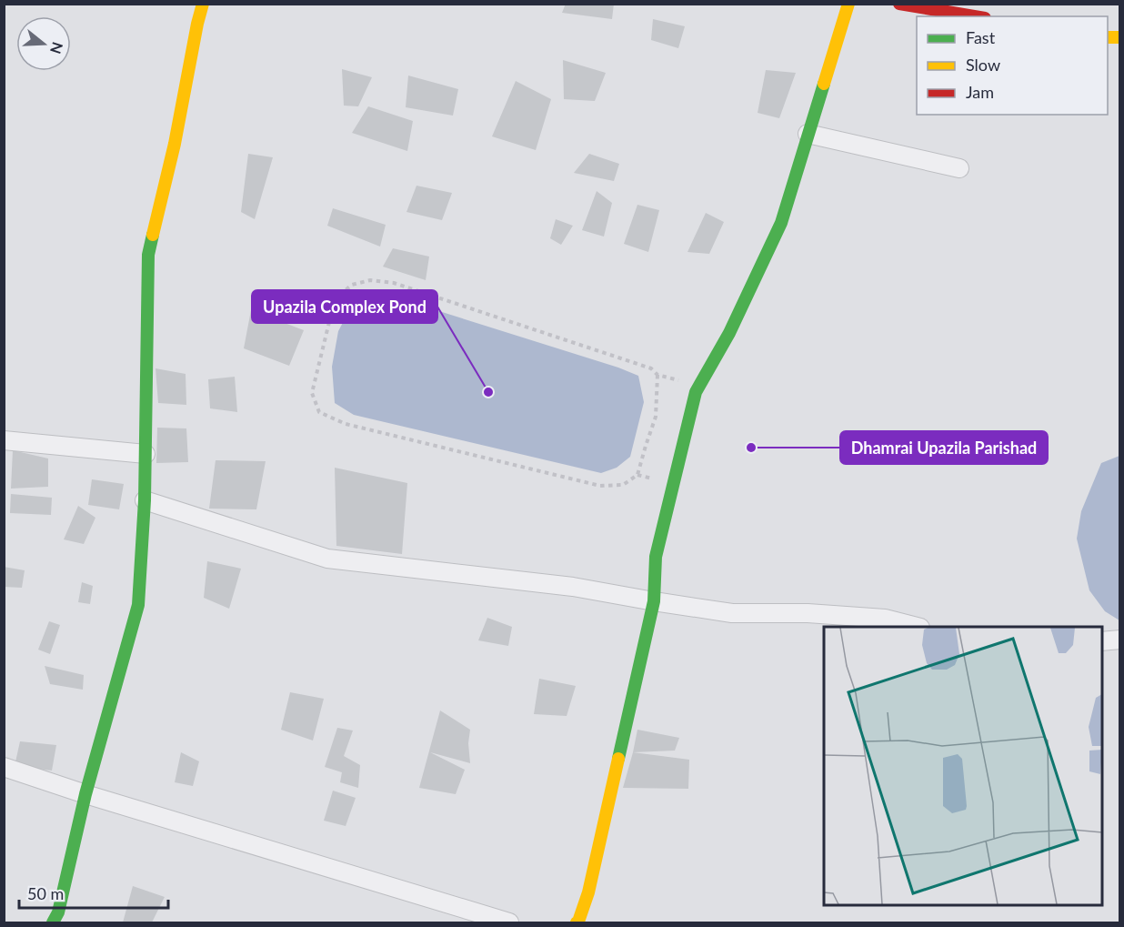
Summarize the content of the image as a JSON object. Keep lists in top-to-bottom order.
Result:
{
  "places": ["Upazila Complex Pond", "Dhamrai Upazila Parishad"],
  "legend": ["Fast", "Slow", "Jam"],
  "scale_bar": "50 m",
  "north": "right"
}
